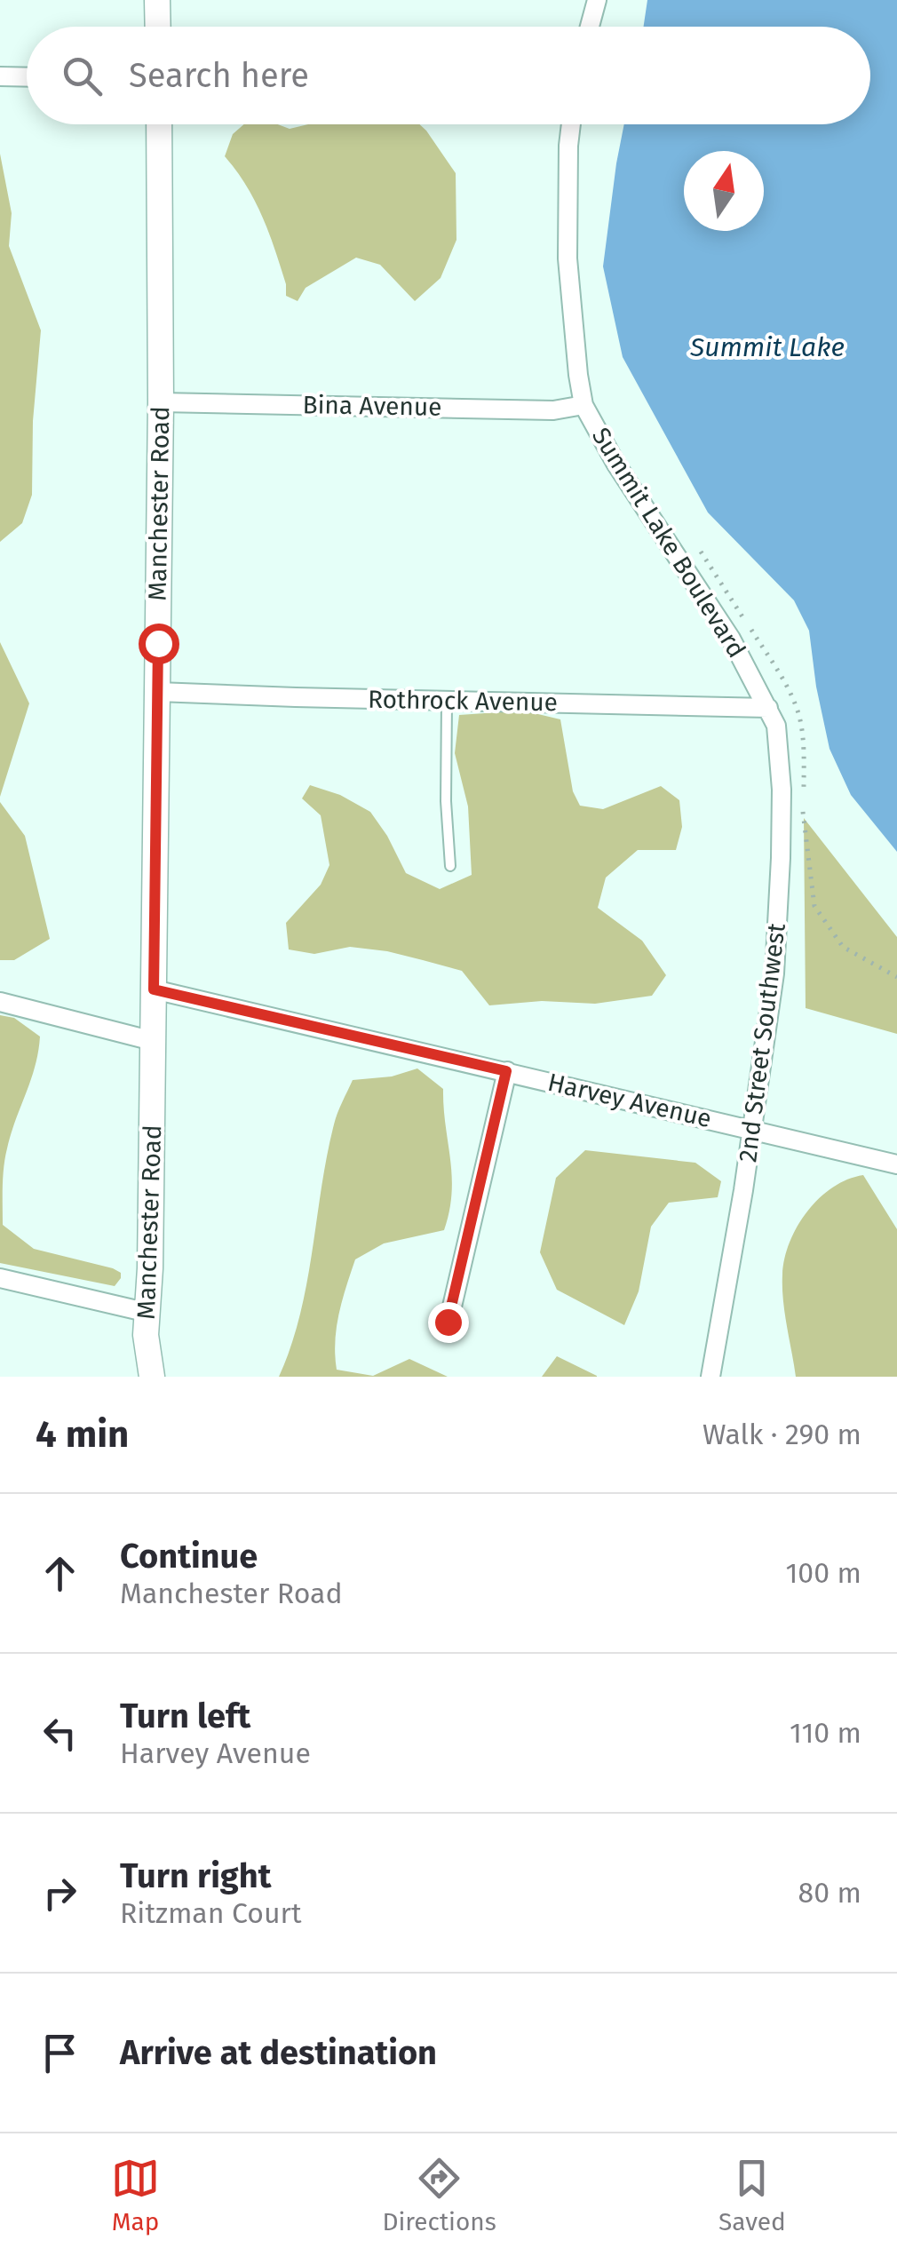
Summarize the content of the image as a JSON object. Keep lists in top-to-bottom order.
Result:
{
  "streets": {
    "main road": ["Manchester Road"],
    "street": [
      "Bina Avenue",
      "Summit Lake Boulevard",
      "Rothrock Avenue",
      "2nd Street Southwest",
      "Harvey Avenue"
    ]
  },
  "crossings": [
    ["Bina Avenue", "Manchester Road"],
    ["Bina Avenue", "Summit Lake Boulevard"],
    ["Manchester Road", "Rothrock Avenue"],
    ["Manchester Road", "Harvey Avenue"],
    ["Summit Lake Boulevard", "Rothrock Avenue"],
    ["Summit Lake Boulevard", "2nd Street Southwest"],
    ["Rothrock Avenue", "2nd Street Southwest"],
    ["2nd Street Southwest", "Harvey Avenue"]
  ],
  "water": ["Summit Lake"],
  "north": "top",
  "page": {
    "search": "Search here",
    "heading": ["4 min", "Walk · 290 m"],
    "list": [
      ["Continue", "Manchester Road", "100 m"],
      ["Turn left", "Harvey Avenue", "110 m"],
      ["Turn right", "Ritzman Court", "80 m"],
      "Arrive at destination"
    ],
    "nav": ["Map", "Directions", "Saved"]
  }
}
